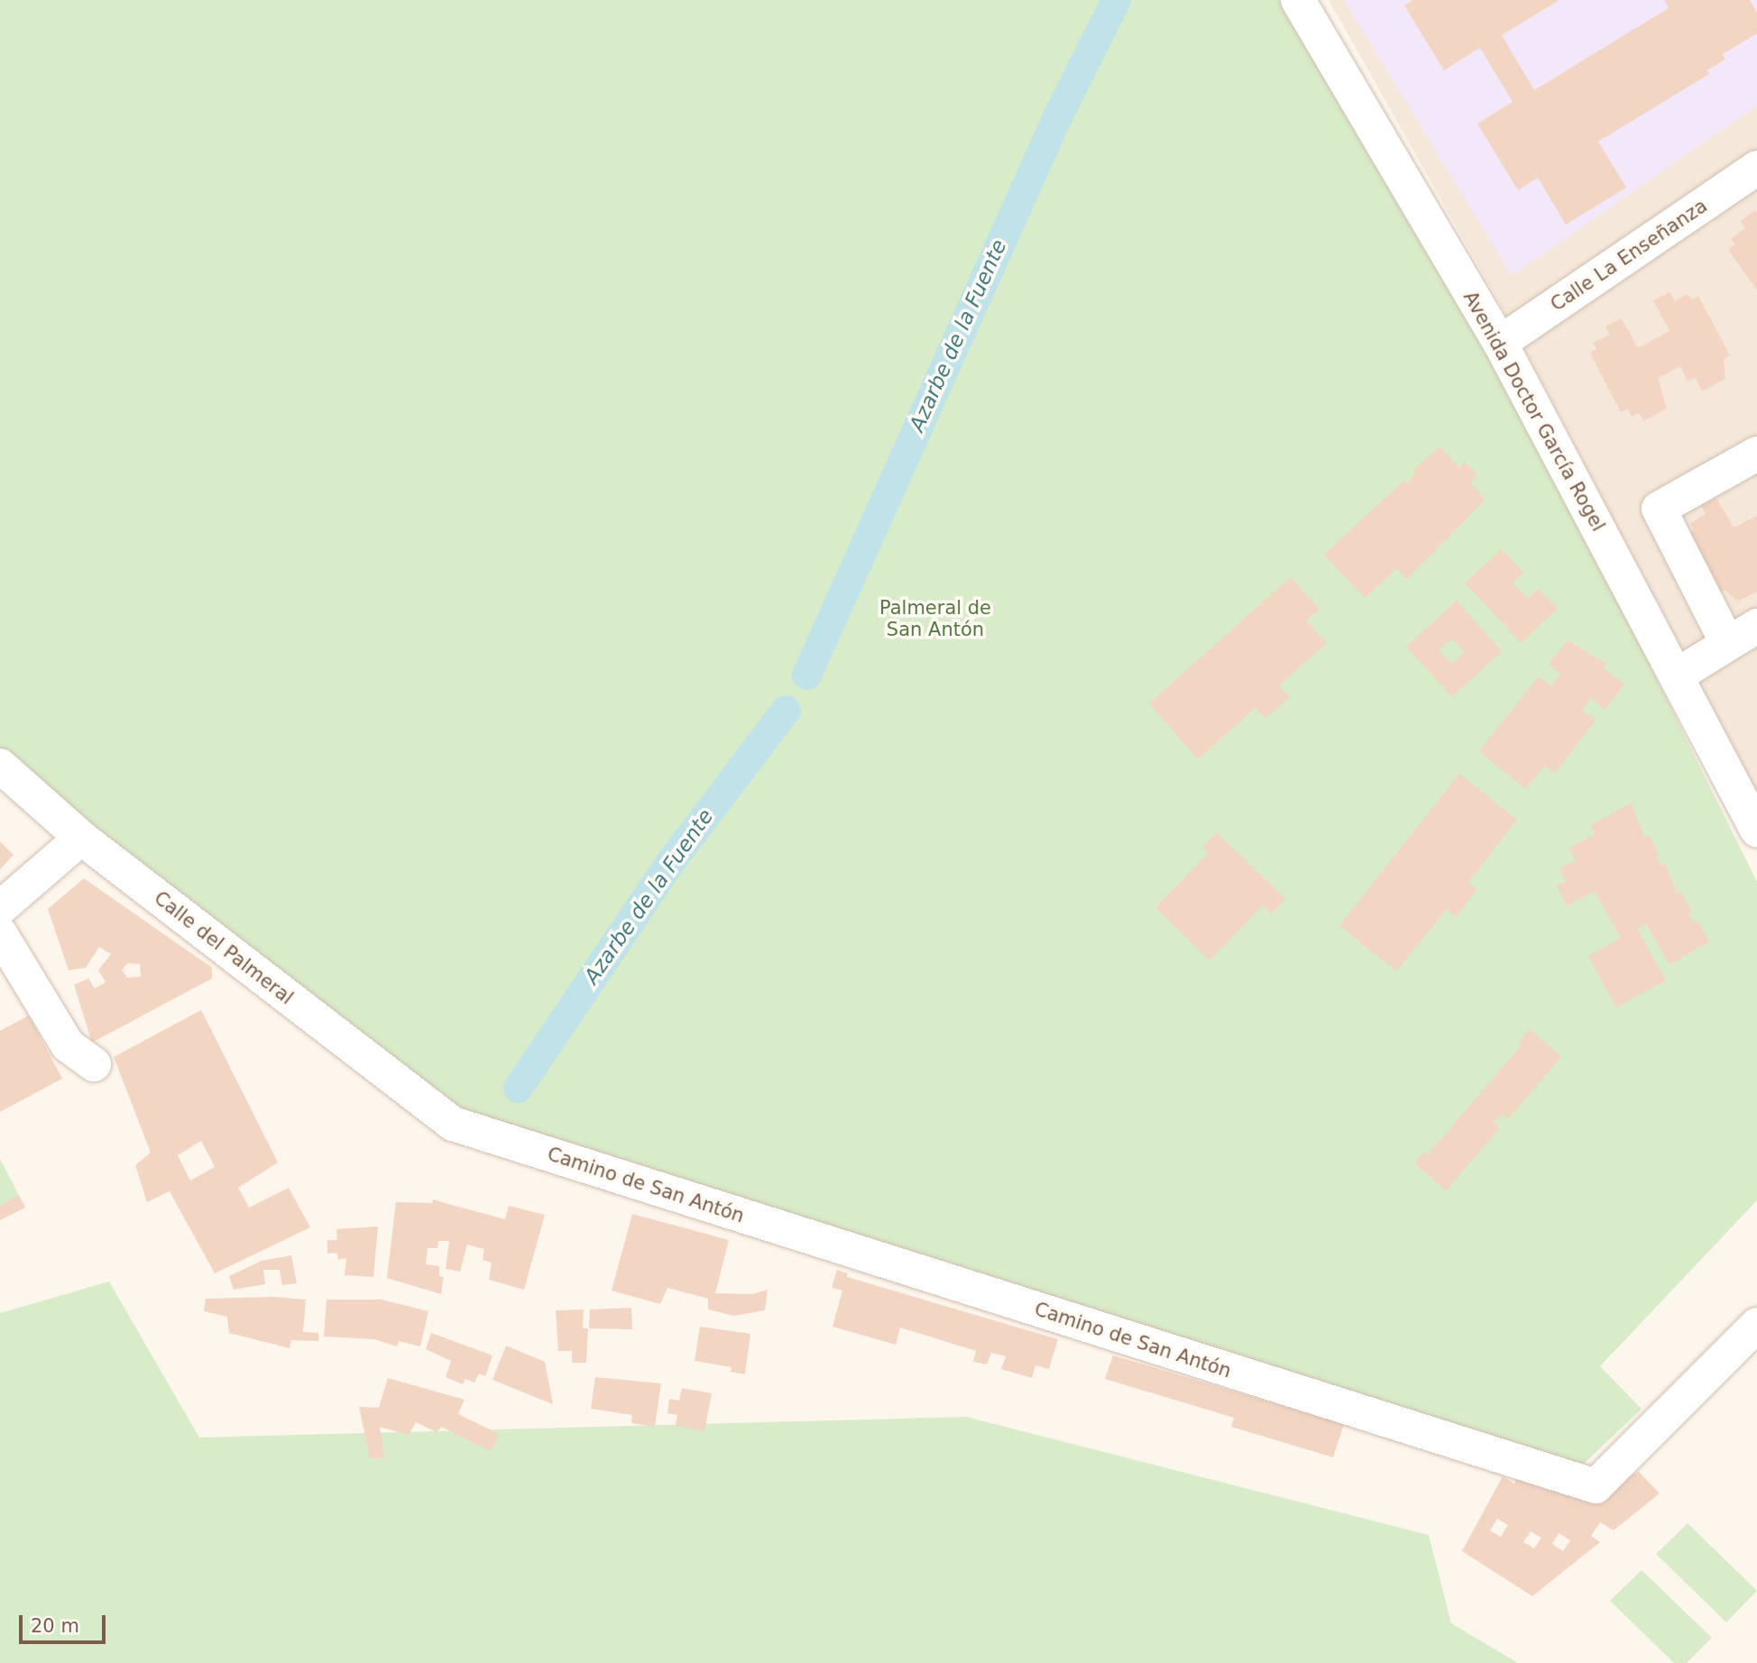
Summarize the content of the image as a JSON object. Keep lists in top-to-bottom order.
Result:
{
  "streets": {
    "street": [
      "Calle La Enseñanza",
      "Avenida Doctor García Rogel",
      "Calle del Palmeral",
      "Camino de San Antón"
    ]
  },
  "crossings": [
    ["Calle La Enseñanza", "Avenida Doctor García Rogel"],
    ["Calle del Palmeral", "Camino de San Antón"]
  ],
  "water": ["Azarbe de la Fuente"],
  "parks": ["Palmeral de San Antón"],
  "scale_bar": "20 m"
}
